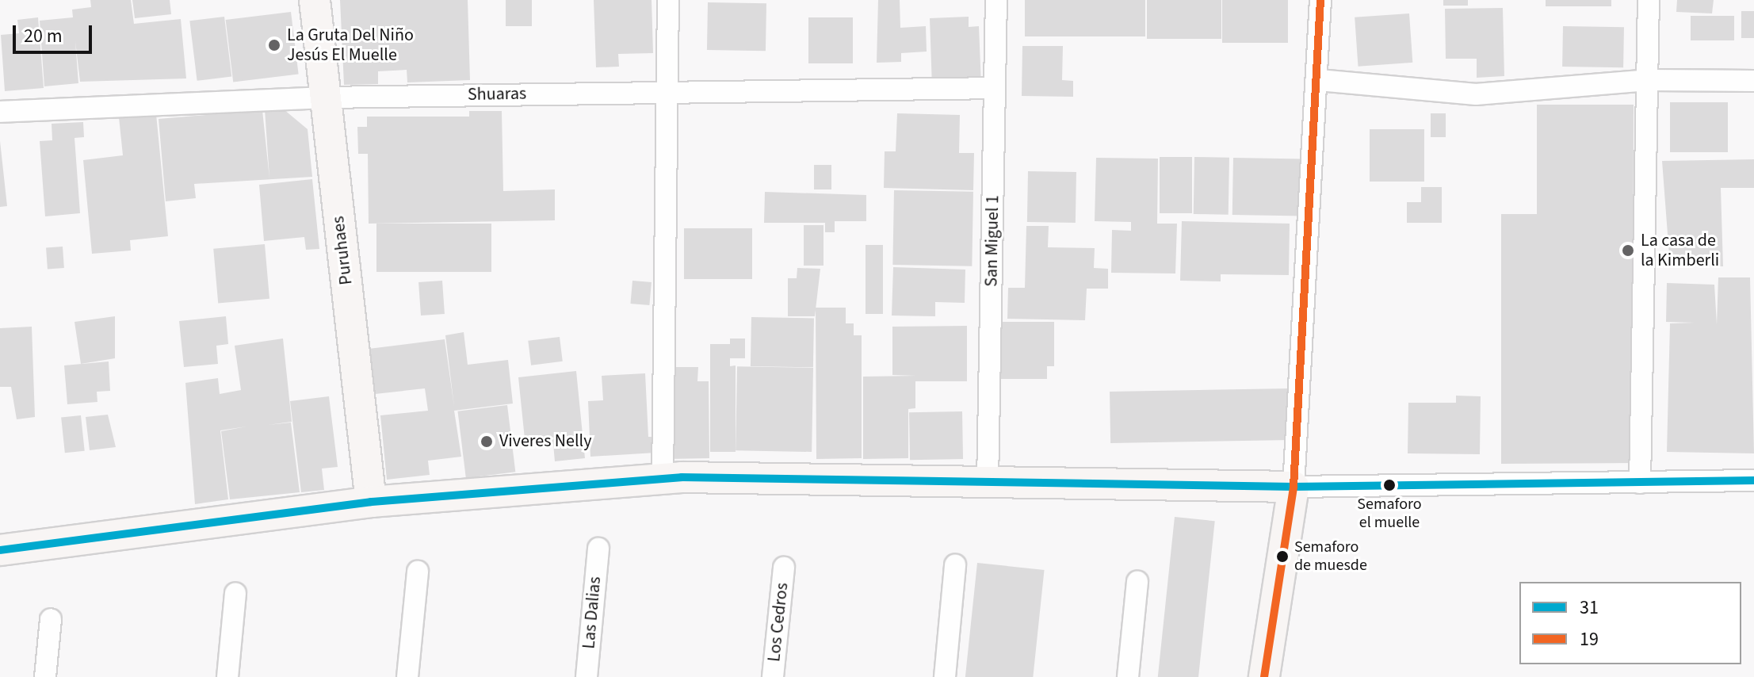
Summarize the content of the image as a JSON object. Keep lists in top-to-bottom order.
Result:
{
  "streets": {
    "street": [
      "Shuaras",
      "San Miguel 1",
      "Puruhaes",
      "Las Dalias",
      "Los Cedros"
    ]
  },
  "crossings": [
    ["Shuaras", "San Miguel 1"],
    ["Shuaras", "Puruhaes"]
  ],
  "places": [
    "La Gruta Del Niño Jesús El Muelle",
    "La casa de la Kimberli",
    "Viveres Nelly",
    "Semaforo el muelle",
    "Semaforo de muesde"
  ],
  "lines": ["transit line 19", "transit line 31"],
  "legend": ["31", "19"],
  "scale_bar": "20 m"
}
